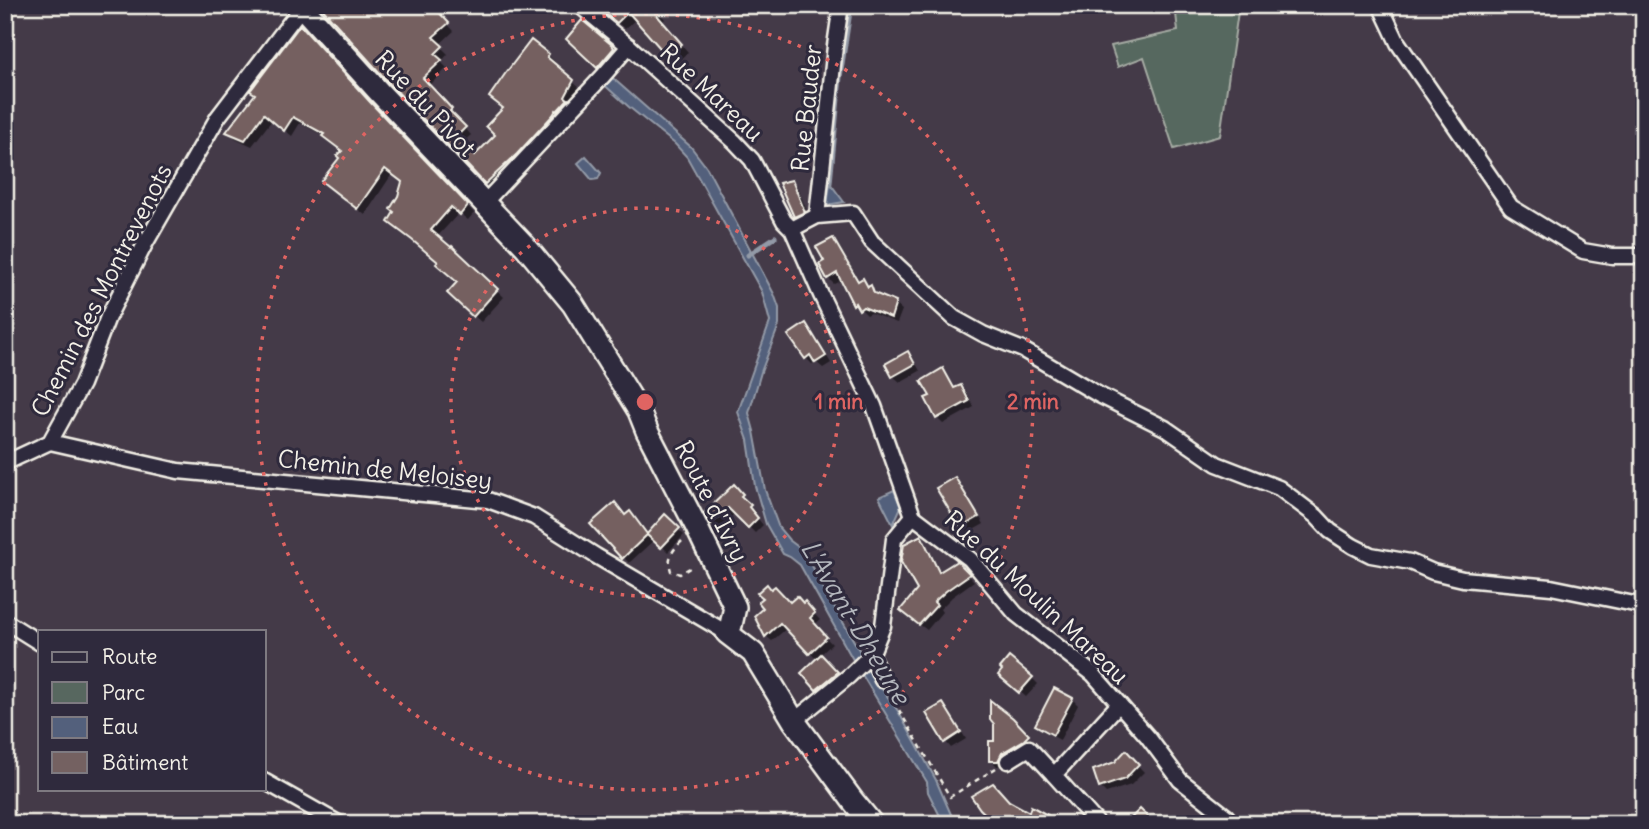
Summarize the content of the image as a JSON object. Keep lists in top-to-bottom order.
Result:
{
  "streets": {
    "main road": ["Rue du Pivot", "Route d'Ivry"],
    "street": [
      "Rue Mareau",
      "Rue Bauder",
      "Chemin des Montrevenots",
      "Chemin de Meloisey",
      "Rue du Moulin Mareau"
    ]
  },
  "crossings": [
    ["Rue Mareau", "Rue du Moulin Mareau"],
    ["Rue du Pivot", "Chemin des Montrevenots"],
    ["Rue du Pivot", "Route d'Ivry"],
    ["Chemin des Montrevenots", "Chemin de Meloisey"],
    ["Chemin de Meloisey", "Route d'Ivry"]
  ],
  "water": ["L'Avant-Dheune"],
  "legend": [
    "Route",
    "Parc",
    "Eau",
    "Bâtiment"
  ],
  "rings": ["1 min", "2 min"]
}
